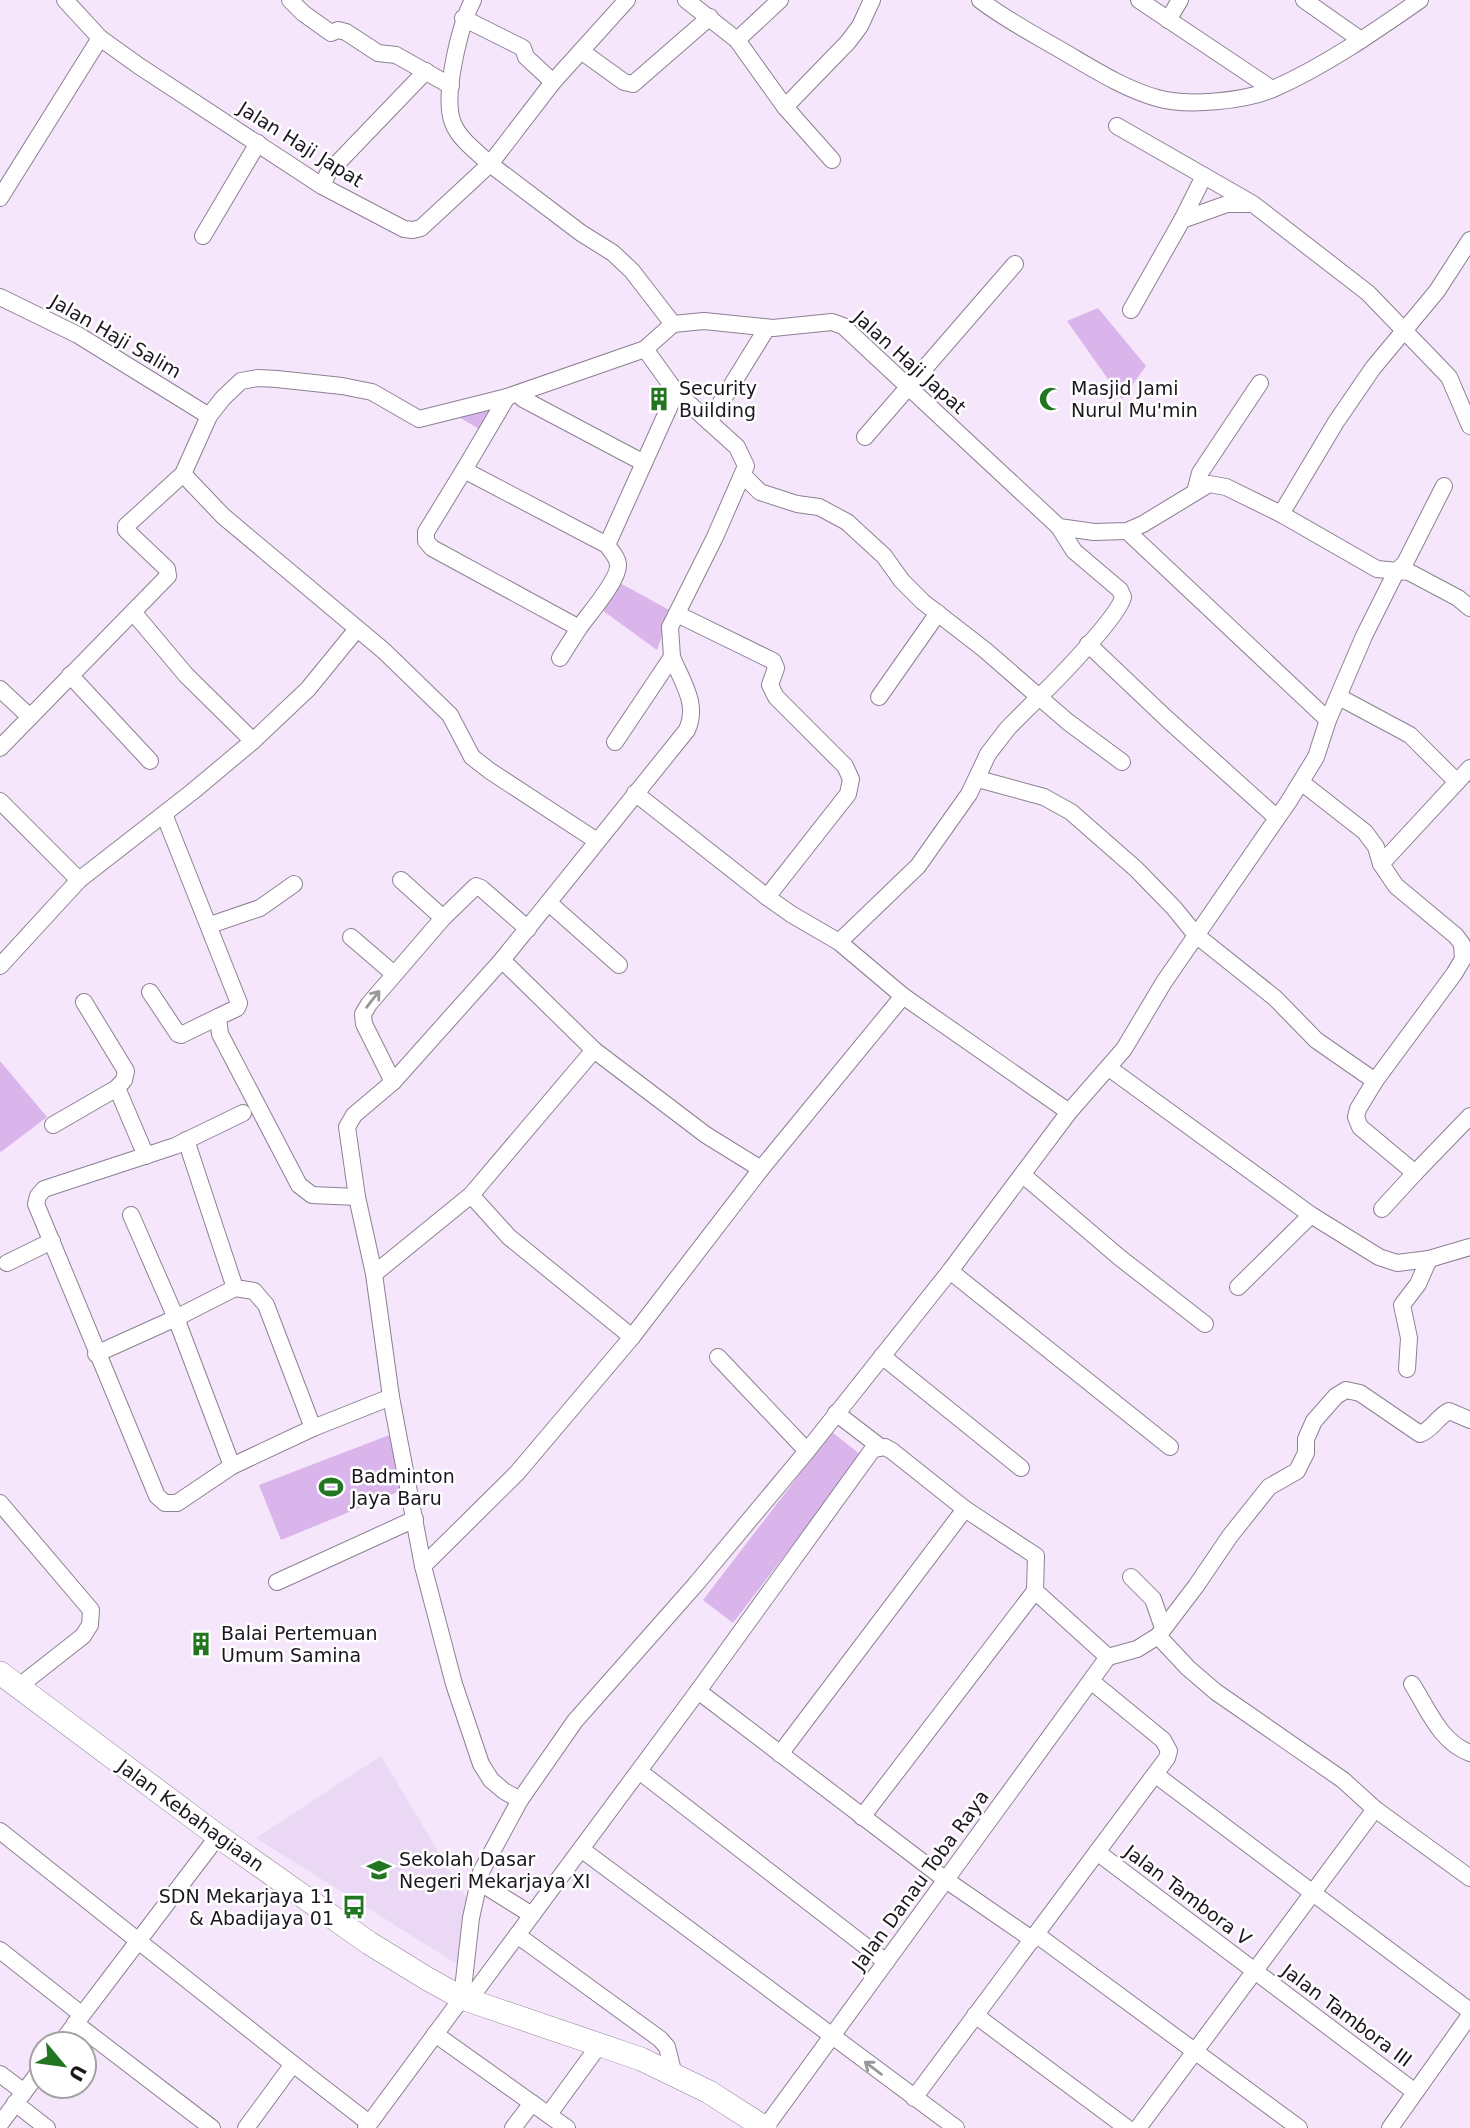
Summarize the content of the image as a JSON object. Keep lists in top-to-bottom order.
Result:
{
  "streets": {
    "street": [
      "Jalan Haji Japat",
      "Jalan Haji Salim",
      "Jalan Kebahagiaan",
      "Jalan Danau Toba Raya",
      "Jalan Tambora V",
      "Jalan Tambora III"
    ]
  },
  "crossings": [
    ["Jalan Kebahagiaan", "Jalan Danau Toba Raya"],
    ["Jalan Tambora V", "Jalan Tambora III"]
  ],
  "places": {
    "building": ["Security Building", "Balai Pertemuan Umum Samina"],
    "mosque": ["Masjid Jami Nurul Mu'min"],
    "sports": ["Badminton Jaya Baru"],
    "school or university": ["Sekolah Dasar Negeri Mekarjaya XI"],
    "bus stop": ["SDN Mekarjaya 11 & Abadijaya 01"]
  },
  "north": "bottom right"
}
